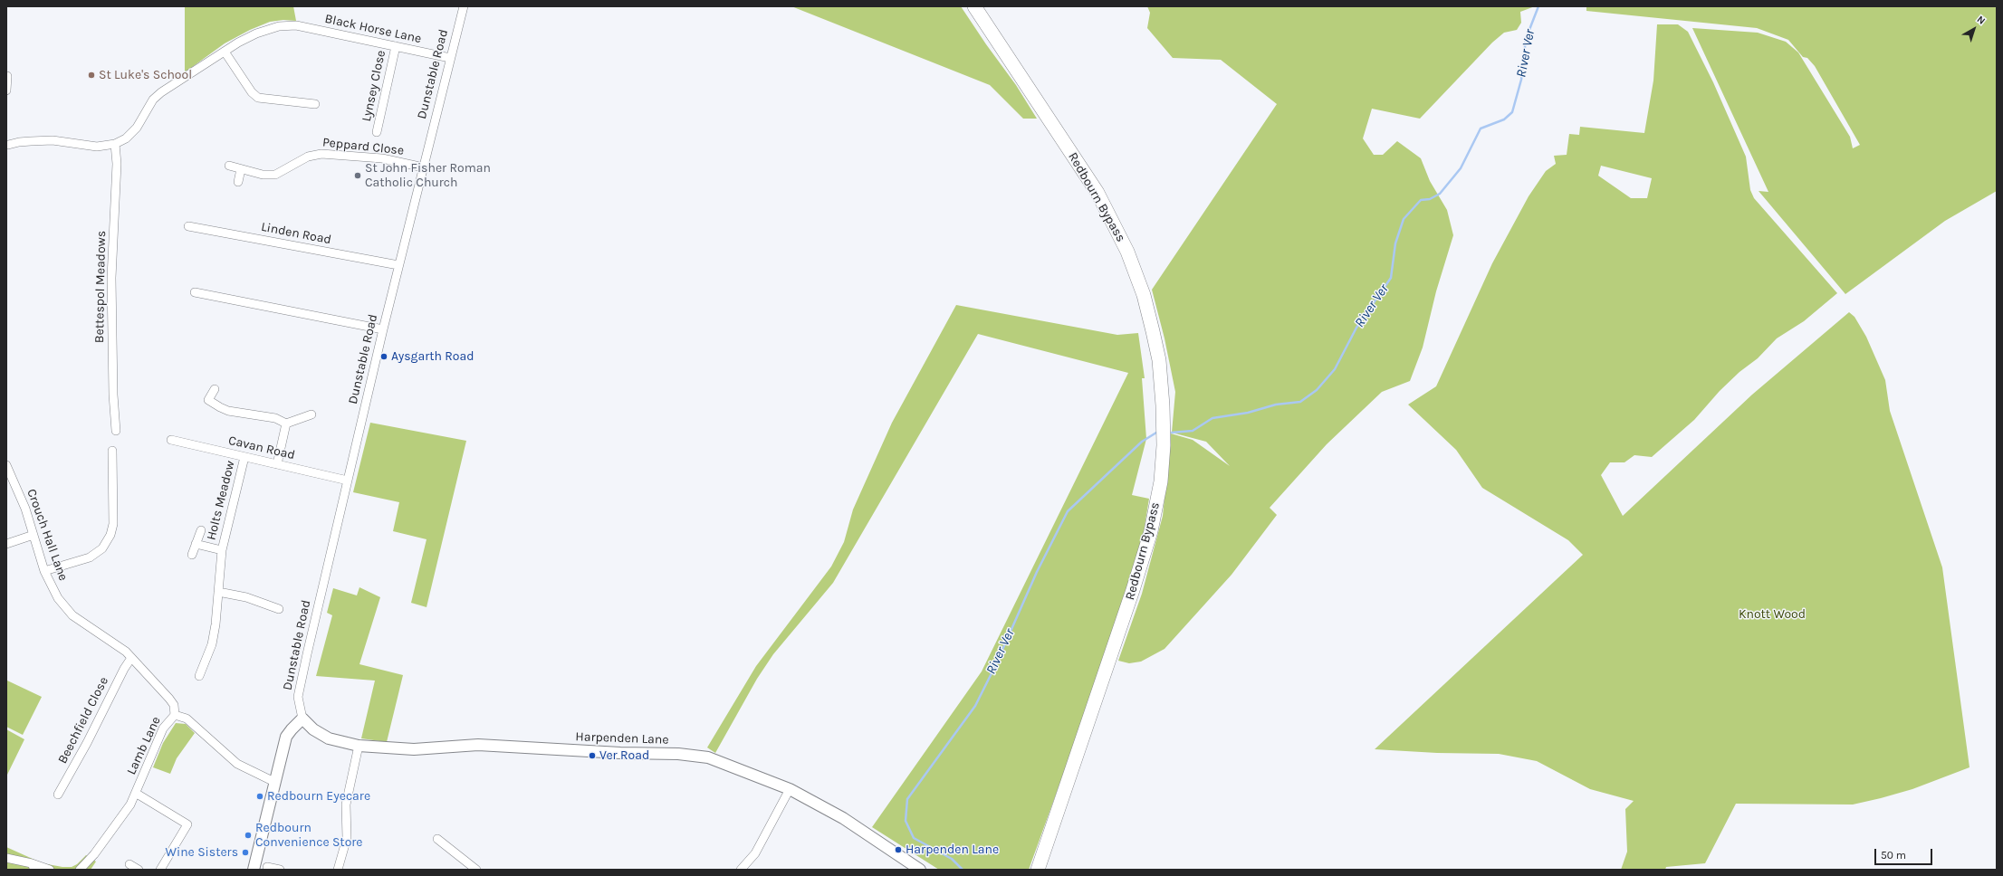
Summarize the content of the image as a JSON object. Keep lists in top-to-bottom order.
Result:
{
  "streets": {
    "main road": ["Redbourn Bypass"],
    "street": [
      "Black Horse Lane",
      "Dunstable Road",
      "Lynsey Close",
      "Peppard Close",
      "Linden Road",
      "Bettespol Meadows",
      "Cavan Road",
      "Holts Meadow",
      "Crouch Hall Lane",
      "Beechfield Close",
      "Harpenden Lane",
      "Lamb Lane"
    ]
  },
  "crossings": [
    ["Black Horse Lane", "Dunstable Road"],
    ["Black Horse Lane", "Lynsey Close"],
    ["Black Horse Lane", "Bettespol Meadows"],
    ["Dunstable Road", "Peppard Close"],
    ["Dunstable Road", "Linden Road"],
    ["Dunstable Road", "Cavan Road"],
    ["Dunstable Road", "Harpenden Lane"],
    ["Cavan Road", "Holts Meadow"],
    ["Crouch Hall Lane", "Beechfield Close"],
    ["Crouch Hall Lane", "Lamb Lane"]
  ],
  "water": ["River Ver"],
  "parks": ["Knott Wood"],
  "places": [
    "St Luke's School",
    "St John Fisher Roman Catholic Church",
    "Aysgarth Road",
    "Ver Road",
    "Redbourn Eyecare",
    "Redbourn Convenience Store",
    "Harpenden Lane",
    "Wine Sisters"
  ],
  "scale_bar": "50 m",
  "north": "top right"
}
